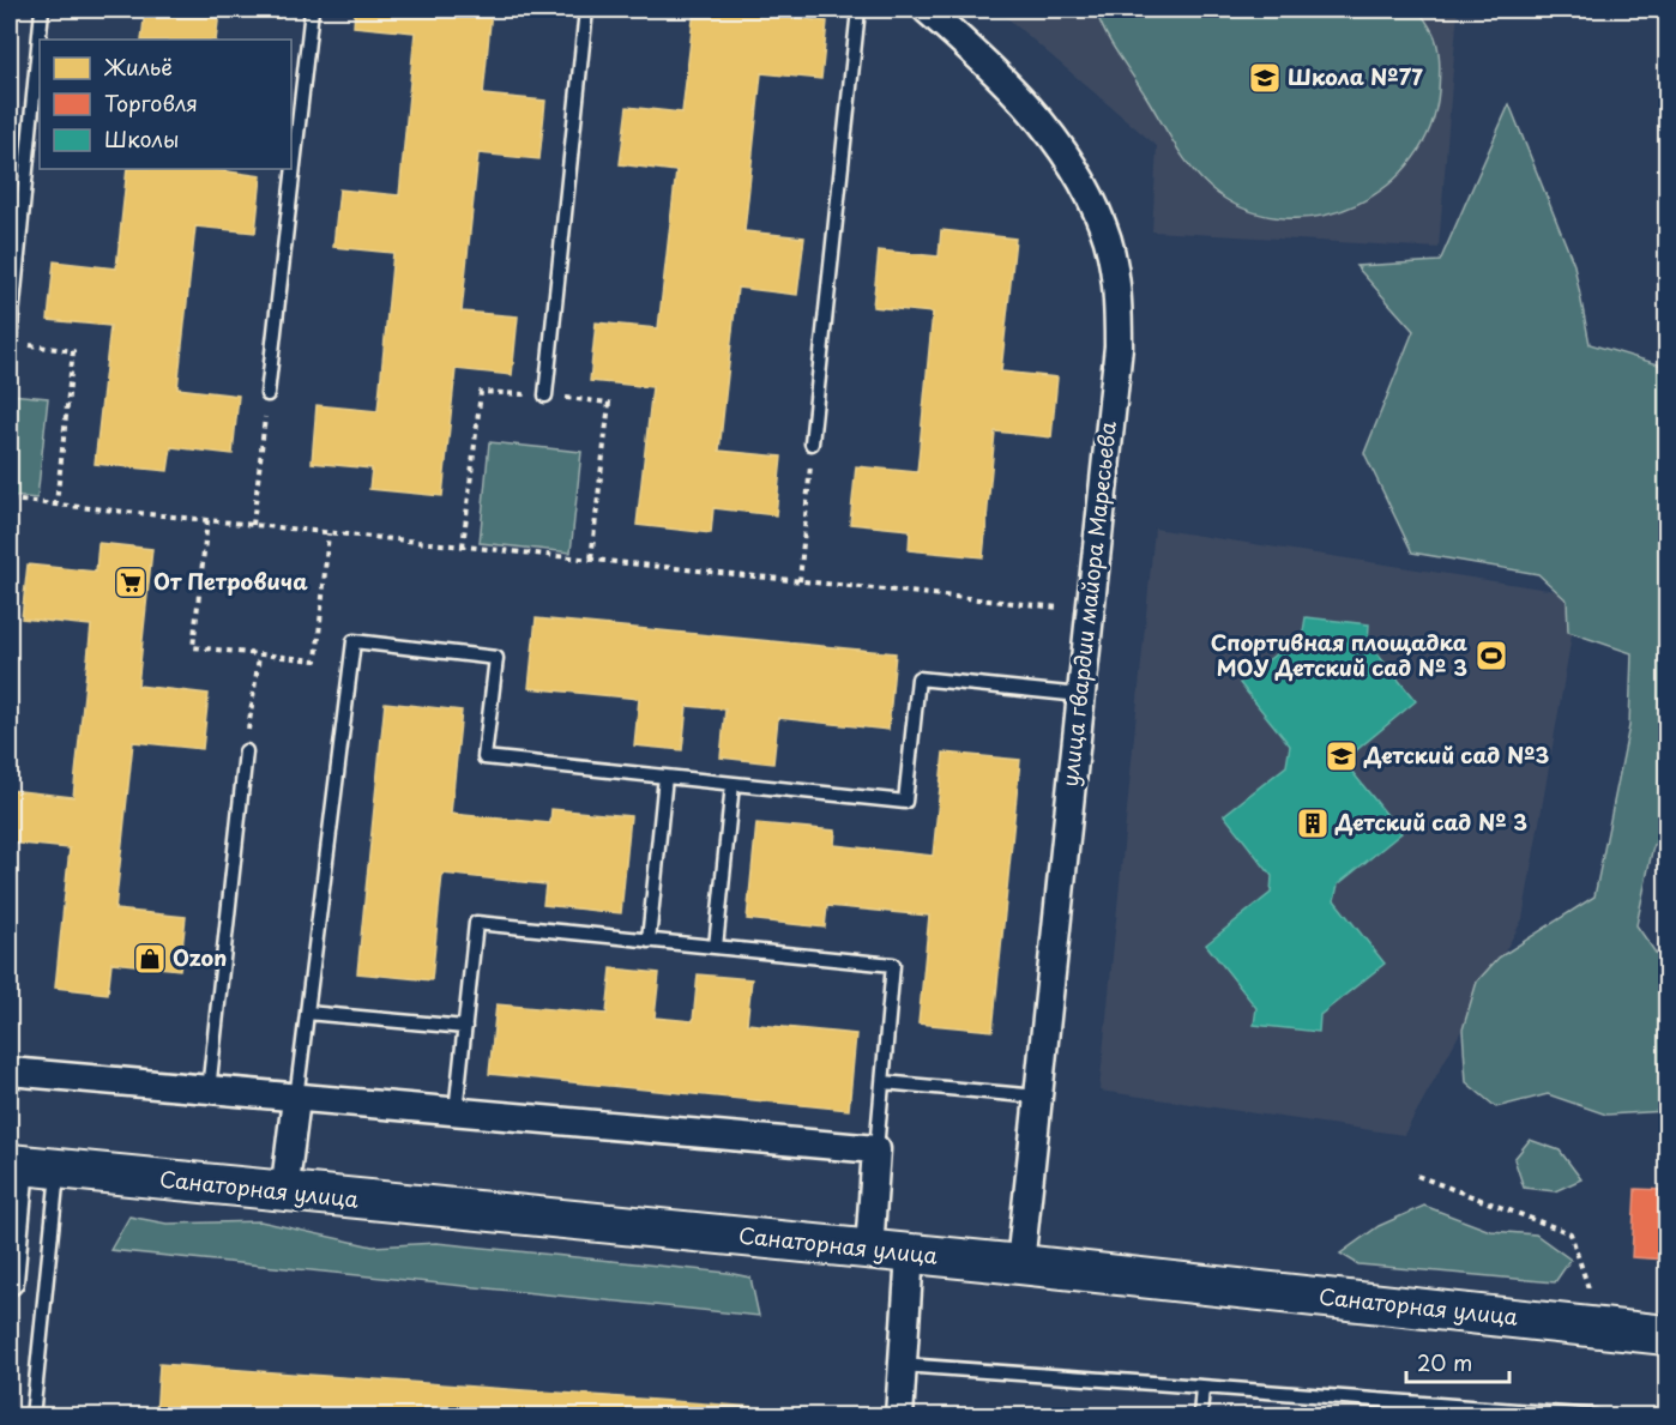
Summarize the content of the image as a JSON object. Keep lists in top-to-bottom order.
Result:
{
  "streets": {
    "street": ["улица гвардии майора Маресьева", "Санаторная улица"]
  },
  "crossings": [
    ["улица гвардии майора Маресьева", "Санаторная улица"]
  ],
  "places": {
    "school or university": ["Школа №77", "Детский сад №3"],
    "supermarket": ["От Петровича"],
    "sports": ["Спортивная площадка МОУ Детский сад № 3"],
    "building": ["Детский сад № 3"],
    "shop": ["Ozon"]
  },
  "legend": ["Жильё", "Торговля", "Школы"],
  "scale_bar": "20 m"
}
